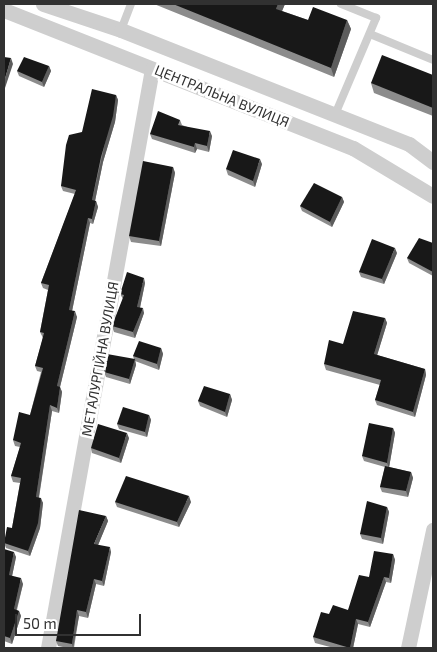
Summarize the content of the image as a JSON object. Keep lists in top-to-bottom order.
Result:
{
  "streets": {
    "street": ["ЦЕНТРАЛЬНА ВУЛИЦЯ", "МЕТАЛУРГІЙНА ВУЛИЦЯ"]
  },
  "crossings": [
    ["ЦЕНТРАЛЬНА ВУЛИЦЯ", "МЕТАЛУРГІЙНА ВУЛИЦЯ"]
  ],
  "scale_bar": "50 m"
}
